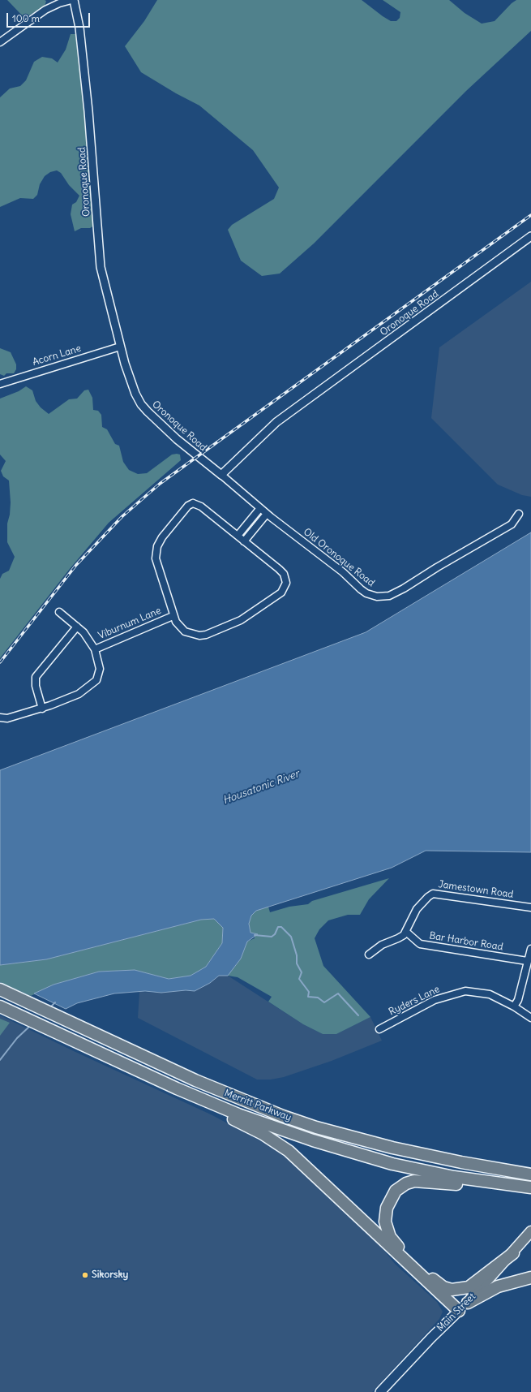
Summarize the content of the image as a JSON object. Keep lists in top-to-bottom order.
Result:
{
  "streets": {
    "highway": ["Merritt Parkway"],
    "main road": ["Main Street"],
    "street": [
      "Oronoque Road",
      "Acorn Lane",
      "Old Oronoque Road",
      "Viburnum Lane",
      "Jamestown Road",
      "Bar Harbor Road",
      "Ryders Lane"
    ]
  },
  "crossings": [
    ["Oronoque Road", "Acorn Lane"],
    ["Oronoque Road", "Old Oronoque Road"],
    ["Jamestown Road", "Bar Harbor Road"]
  ],
  "water": ["Housatonic River"],
  "places": ["Sikorsky"],
  "scale_bar": "100 m"
}
